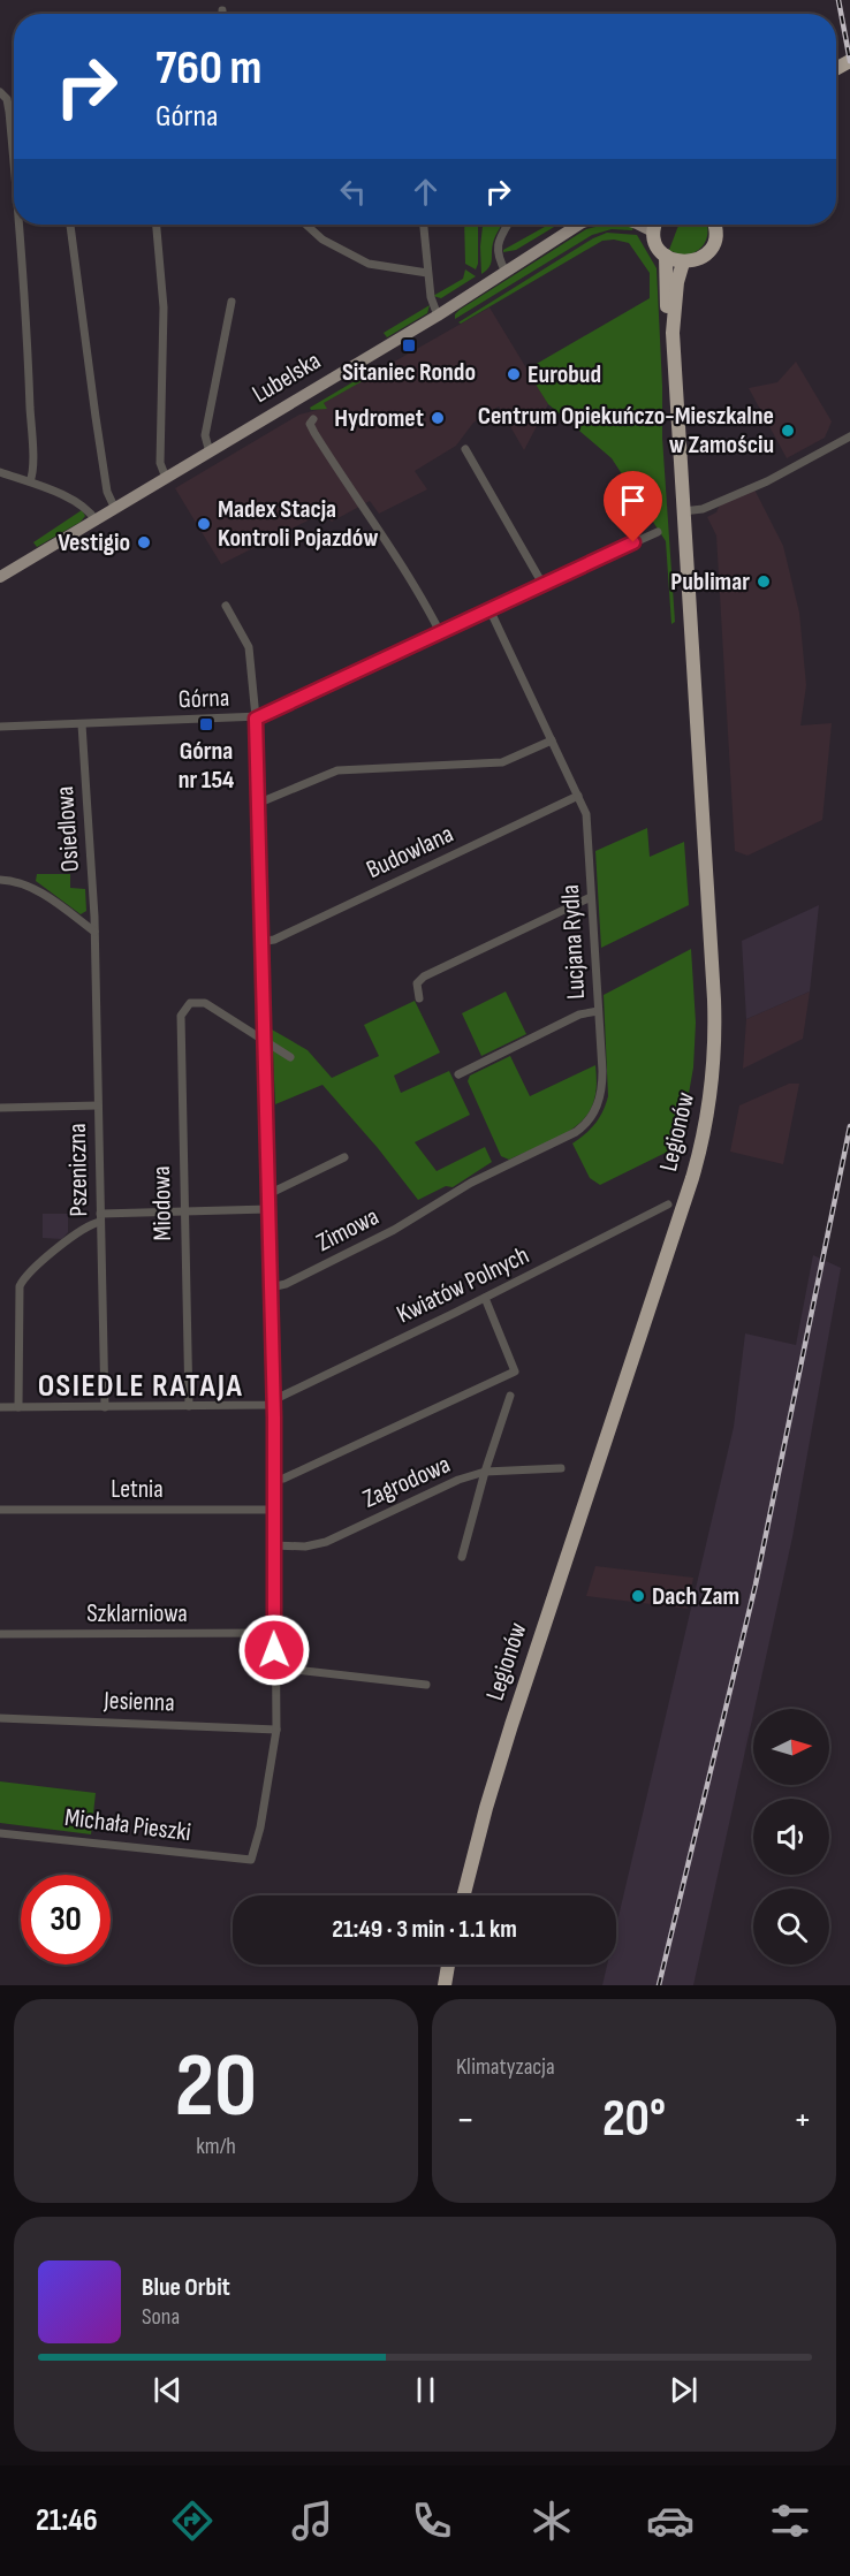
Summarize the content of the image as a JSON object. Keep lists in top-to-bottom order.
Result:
{
  "streets": {
    "highway": ["Legionów"],
    "main road": ["Lubelska"],
    "street": [
      "Górna",
      "Osiedlowa",
      "Budowlana",
      "Lucjana Rydla",
      "Pszeniczna",
      "Miodowa",
      "Zimowa",
      "Kwiatów Polnych",
      "Zagrodowa",
      "Letnia",
      "Szklarniowa",
      "Jesienna",
      "Michała Pieszki"
    ]
  },
  "crossings": [
    ["Górna", "Osiedlowa"],
    ["Górna", "Lucjana Rydla"],
    ["Osiedlowa", "Pszeniczna"],
    ["Budowlana", "Lucjana Rydla"],
    ["Lucjana Rydla", "Zimowa"],
    ["Pszeniczna", "Kwiatów Polnych"],
    ["Miodowa", "Kwiatów Polnych"],
    ["Jesienna", "Michała Pieszki"]
  ],
  "districts": ["OSIEDLE RATAJA"],
  "places": {
    "transit": ["Sitaniec Rondo", "Górna nr 154"],
    "other": [
      "Eurobud",
      "Hydromet",
      "Centrum Opiekuńczo-Mieszkalne w Zamościu",
      "Madex Stacja Kontroli Pojazdów",
      "Vestigio",
      "Publimar",
      "Dach Zam"
    ]
  },
  "north": "right",
  "page": {
    "turn": ["760 m", "Górna"],
    "limit": "30",
    "trip": "21:49 · 3 min · 1.1 km",
    "tile": [
      ["20", "km/h"],
      "Klimatyzacja"
    ],
    "heat": ["−", "20°", "+"],
    "song": ["Blue Orbit", "Sona"],
    "tabs": "21:46"
  }
}
